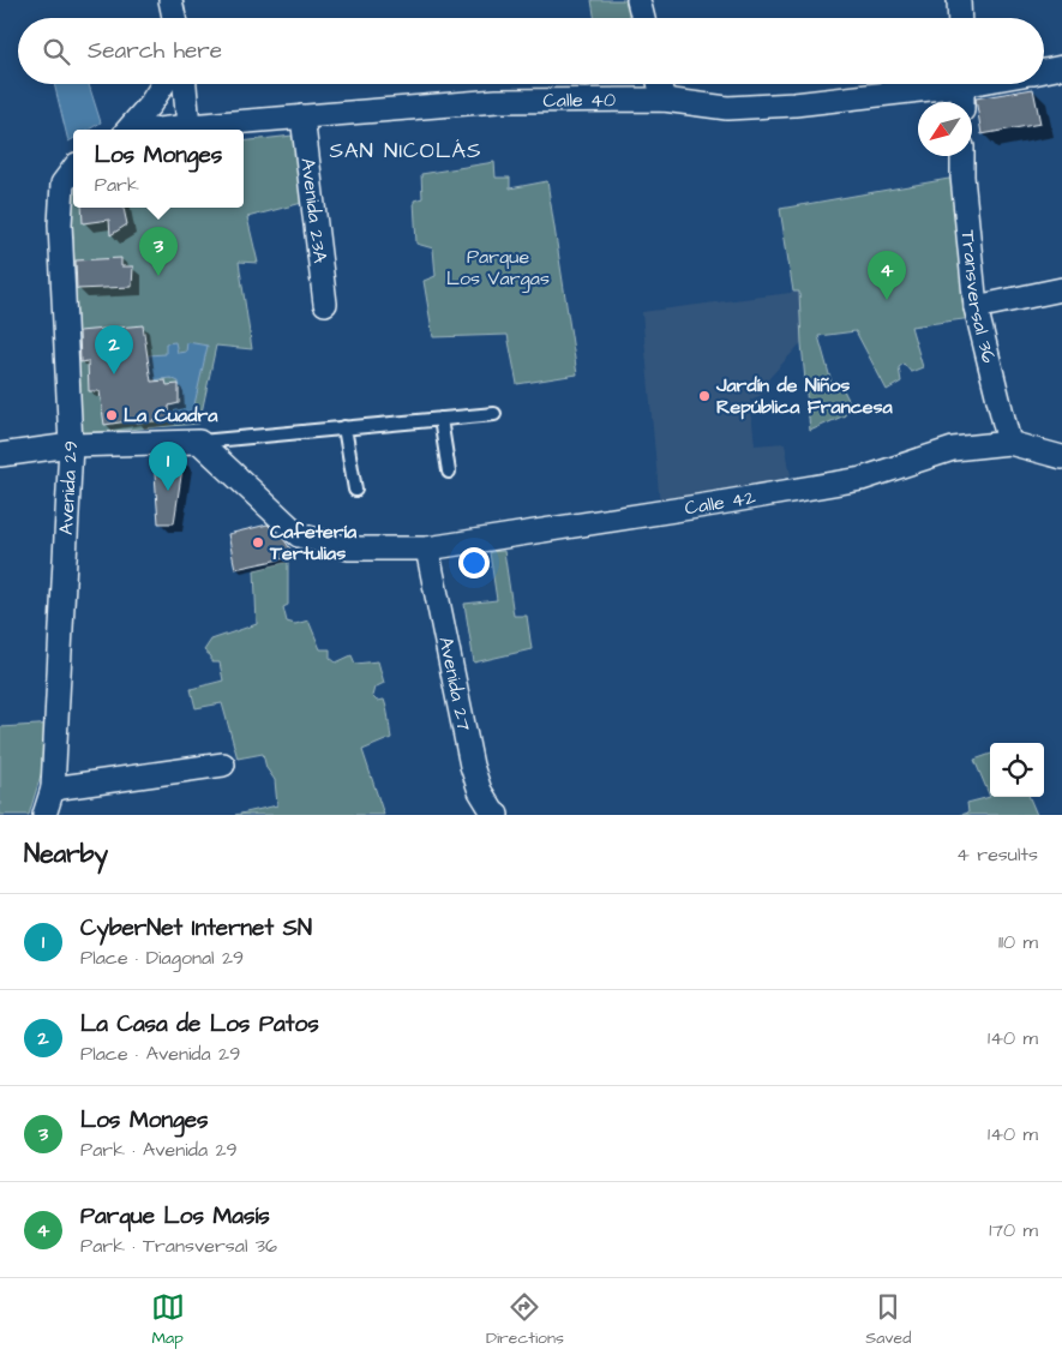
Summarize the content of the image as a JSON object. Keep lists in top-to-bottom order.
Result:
{
  "streets": {
    "street": [
      "Calle 40",
      "Avenida 23A",
      "Transversal 36",
      "Avenida 29",
      "Calle 42",
      "Avenida 27"
    ]
  },
  "crossings": [
    ["Calle 40", "Avenida 23A"],
    ["Transversal 36", "Calle 42"],
    ["Calle 42", "Avenida 27"]
  ],
  "districts": ["SAN NICOLÁS"],
  "parks": ["Parque Los Vargas"],
  "places": ["Jardín de Niños República Francesa", "La Cuadra", "Cafetería Tertulias"],
  "north": "bottom left",
  "page": {
    "search": "Search here",
    "popup": ["Los Monges", "Park"],
    "pins": [
      "3",
      "4",
      "2",
      "1"
    ],
    "heading": ["Nearby", "4 results"],
    "list": [
      {
        "mark": "1",
        "name": "CyberNet Internet SN",
        "note": "Place · Diagonal 29",
        "value": "110 m"
      },
      {
        "mark": "2",
        "name": "La Casa de Los Patos",
        "note": "Place · Avenida 29",
        "value": "140 m"
      },
      {
        "mark": "3",
        "name": "Los Monges",
        "note": "Park · Avenida 29",
        "value": "140 m"
      },
      {
        "mark": "4",
        "name": "Parque Los Masís",
        "note": "Park · Transversal 36",
        "value": "170 m"
      }
    ],
    "nav": ["Map", "Directions", "Saved"]
  }
}
